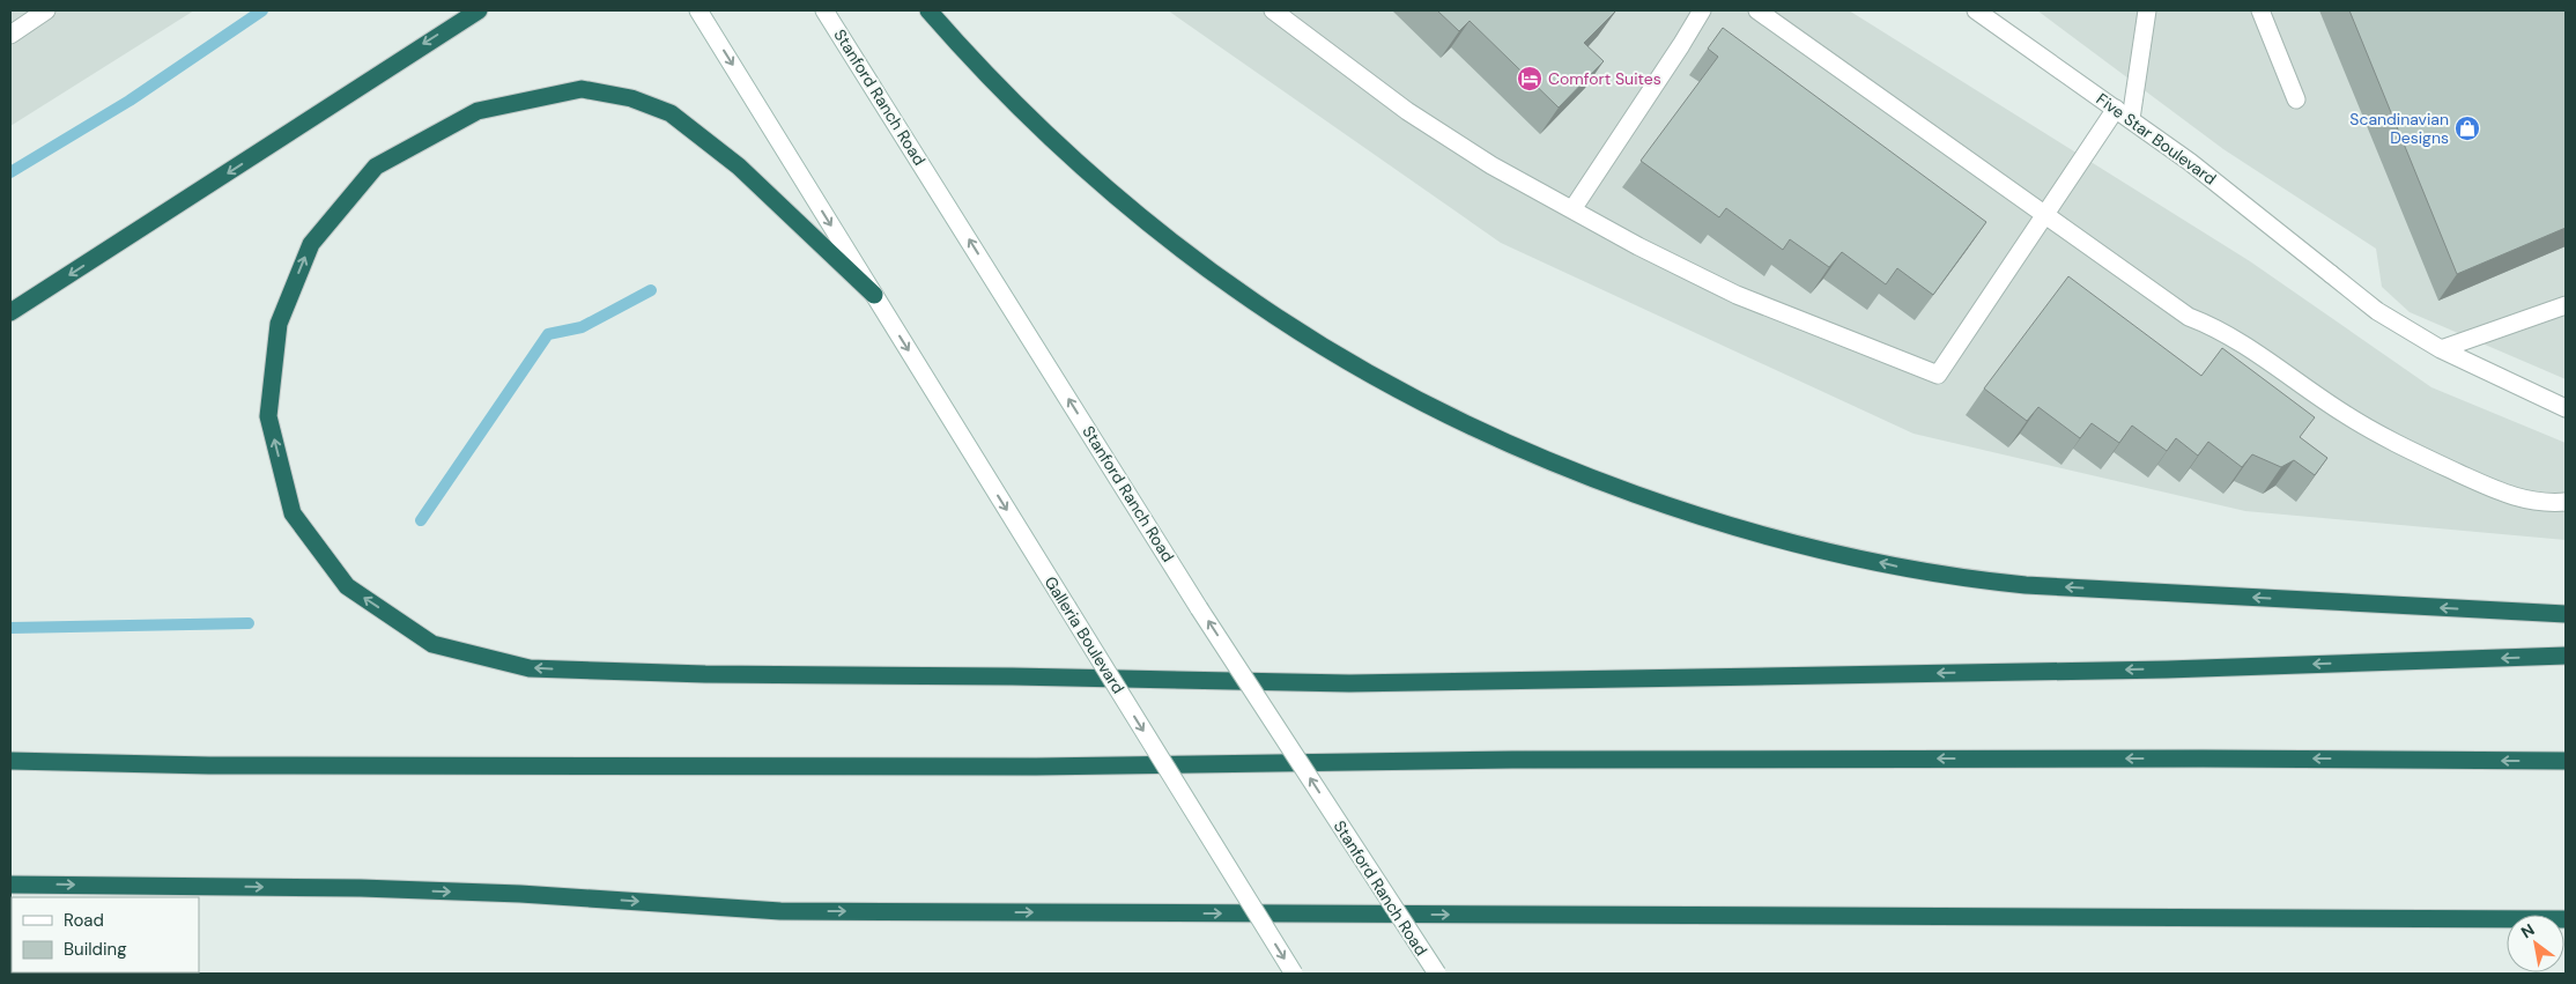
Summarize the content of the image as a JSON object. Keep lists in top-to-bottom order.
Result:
{
  "streets": {
    "main road": ["Stanford Ranch Road", "Five Star Boulevard", "Galleria Boulevard"]
  },
  "one_way": ["Stanford Ranch Road", "Galleria Boulevard"],
  "places": {
    "hotel": ["Comfort Suites"],
    "shop": ["Scandinavian Designs"]
  },
  "legend": ["Road", "Building"],
  "north": "top left"
}
